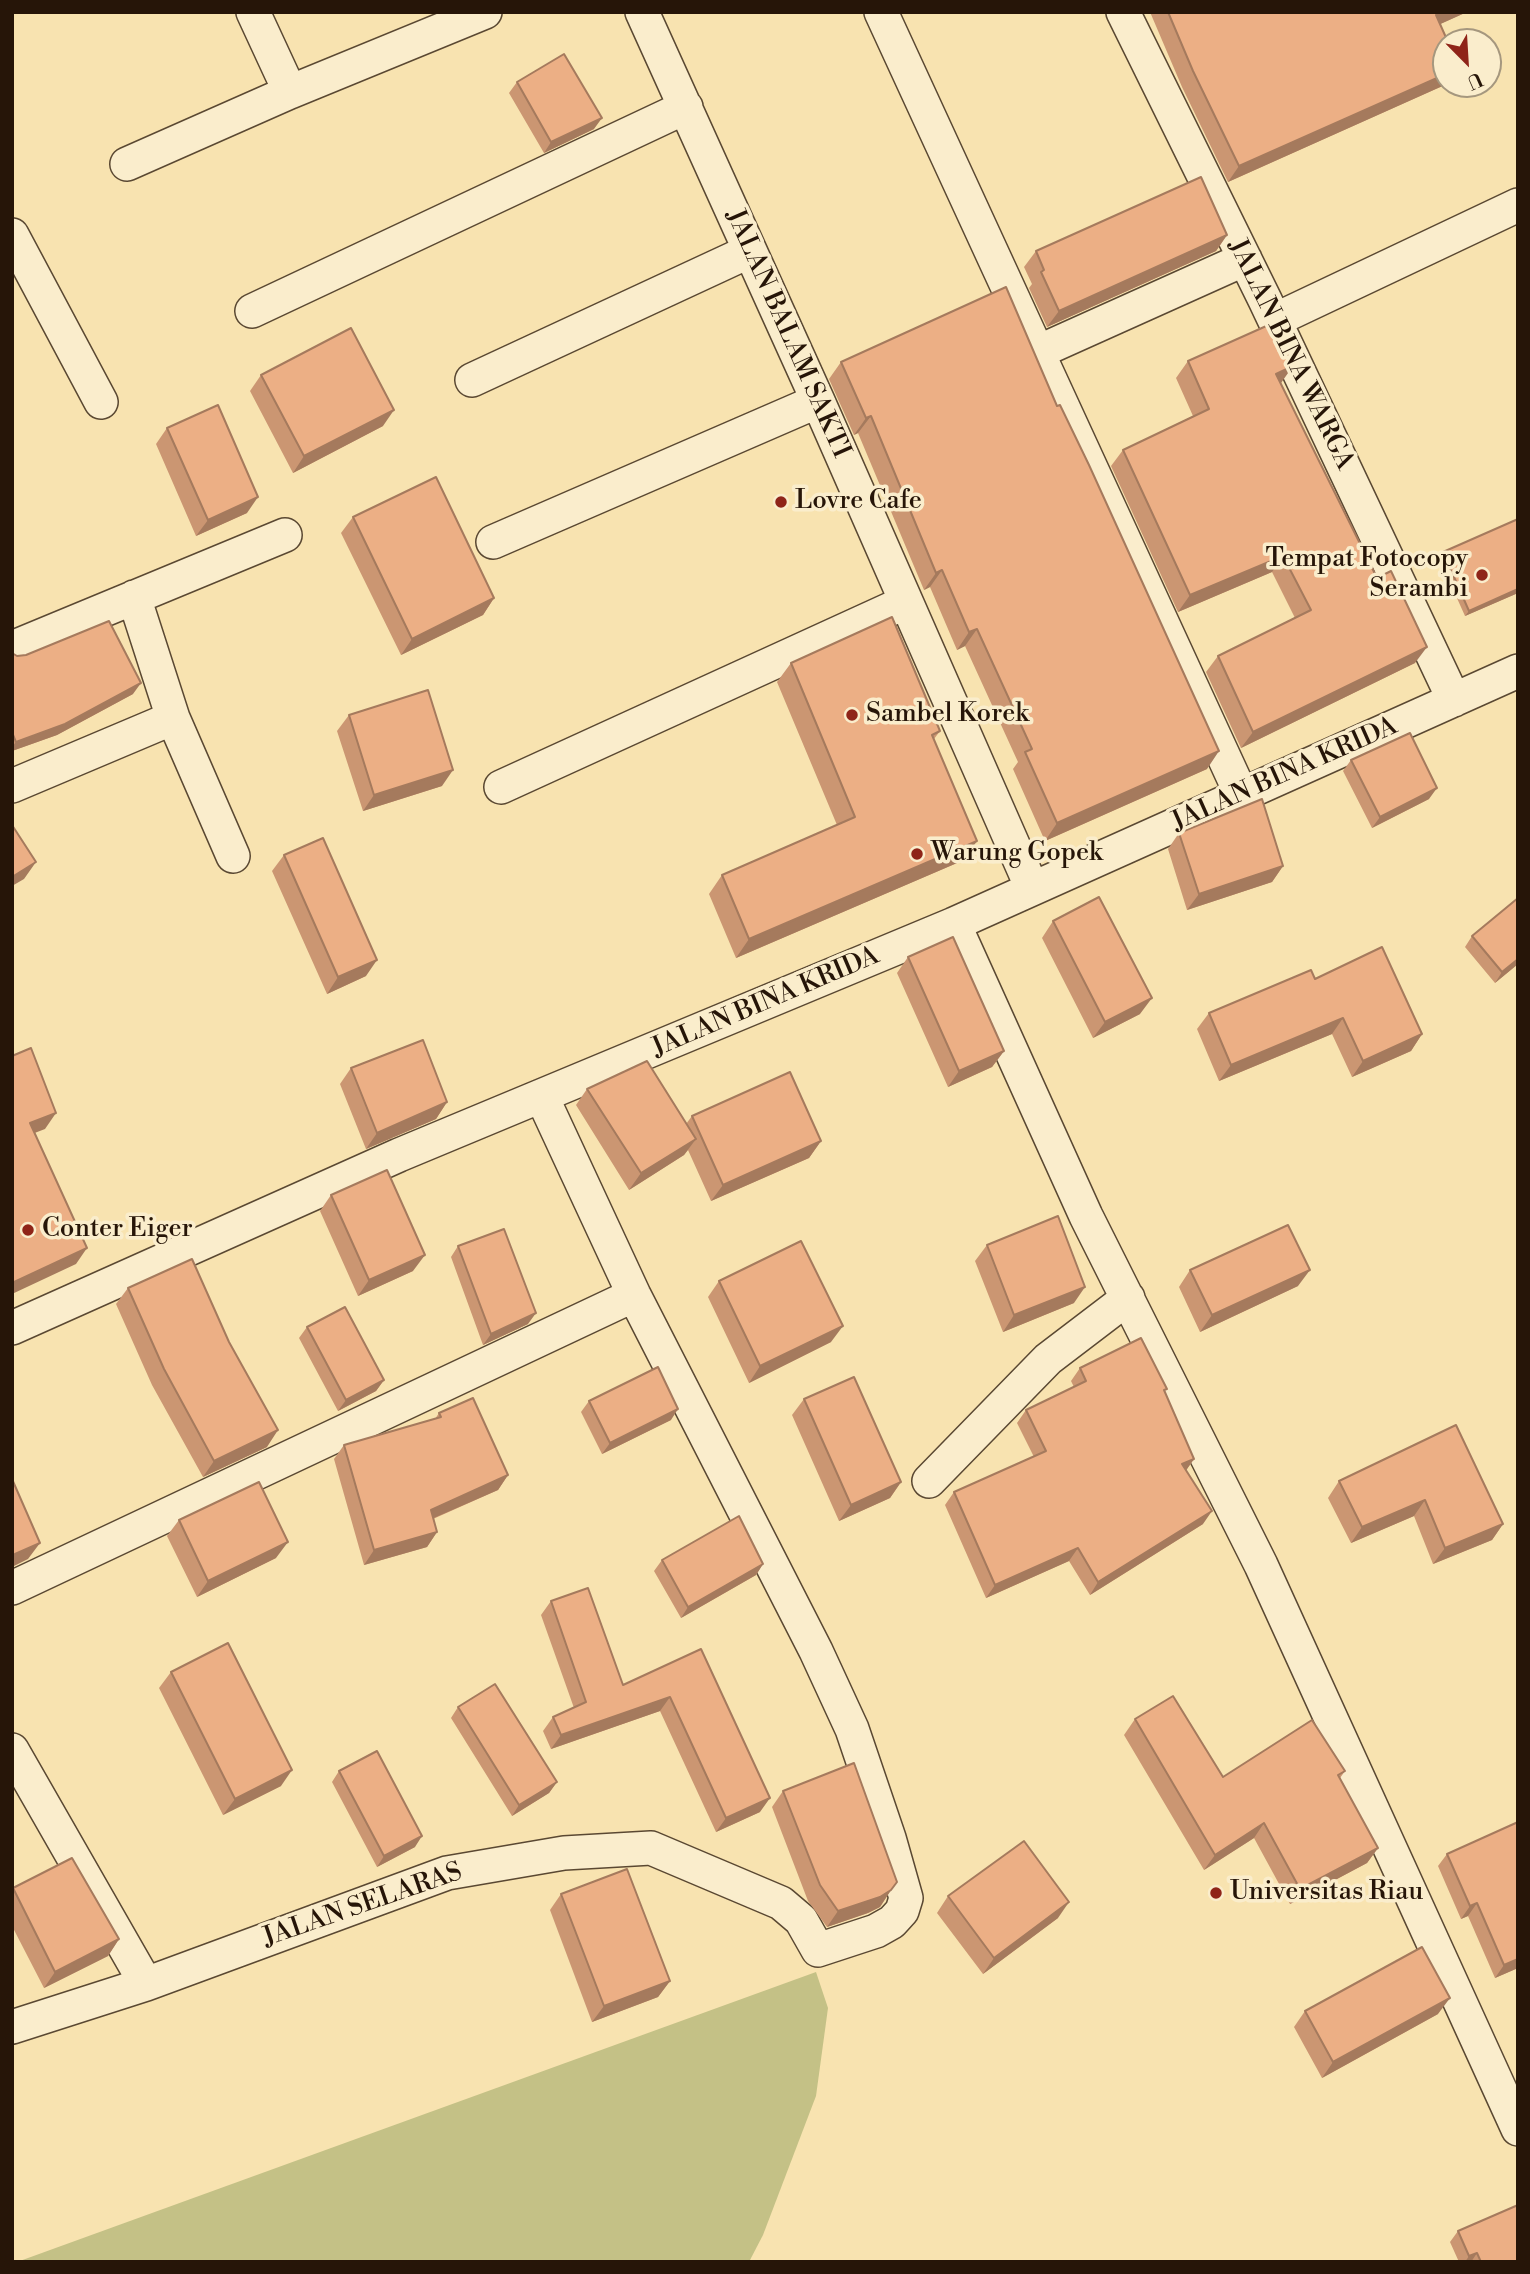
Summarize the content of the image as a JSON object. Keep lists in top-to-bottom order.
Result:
{
  "streets": {
    "street": [
      "JALAN BALAM SAKTI",
      "JALAN BINA WARGA",
      "JALAN BINA KRIDA",
      "JALAN SELARAS"
    ]
  },
  "crossings": [
    ["JALAN BALAM SAKTI", "JALAN BINA KRIDA"],
    ["JALAN BINA WARGA", "JALAN BINA KRIDA"]
  ],
  "places": [
    "Lovre Cafe",
    "Tempat Fotocopy Serambi",
    "Sambel Korek",
    "Warung Gopek",
    "Conter Eiger",
    "Universitas Riau"
  ],
  "north": "bottom right"
}
